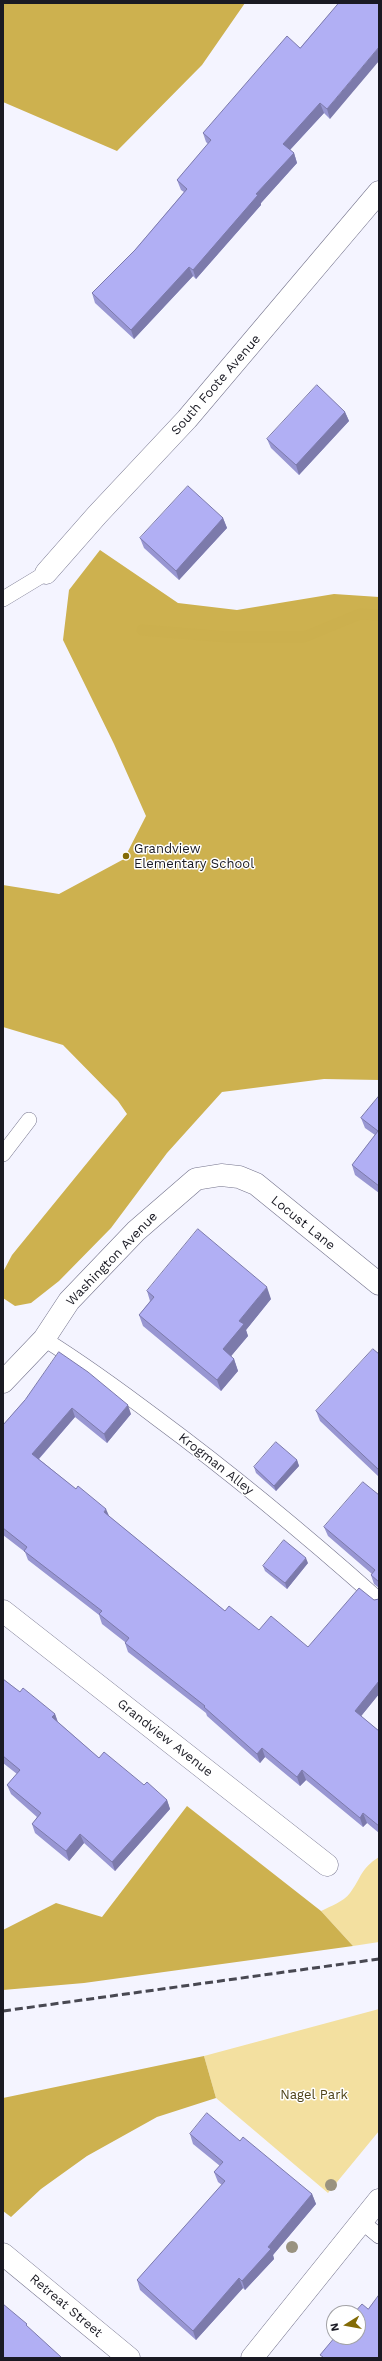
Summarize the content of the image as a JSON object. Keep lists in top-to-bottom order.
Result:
{
  "streets": {
    "street": [
      "South Foote Avenue",
      "Locust Lane",
      "Washington Avenue",
      "Grandview Avenue",
      "Retreat Street"
    ],
    "lane": ["Krogman Alley"]
  },
  "crossings": [
    ["Locust Lane", "Washington Avenue"],
    ["Washington Avenue", "Krogman Alley"]
  ],
  "parks": ["Nagel Park"],
  "places": ["Grandview Elementary School"],
  "north": "left"
}
